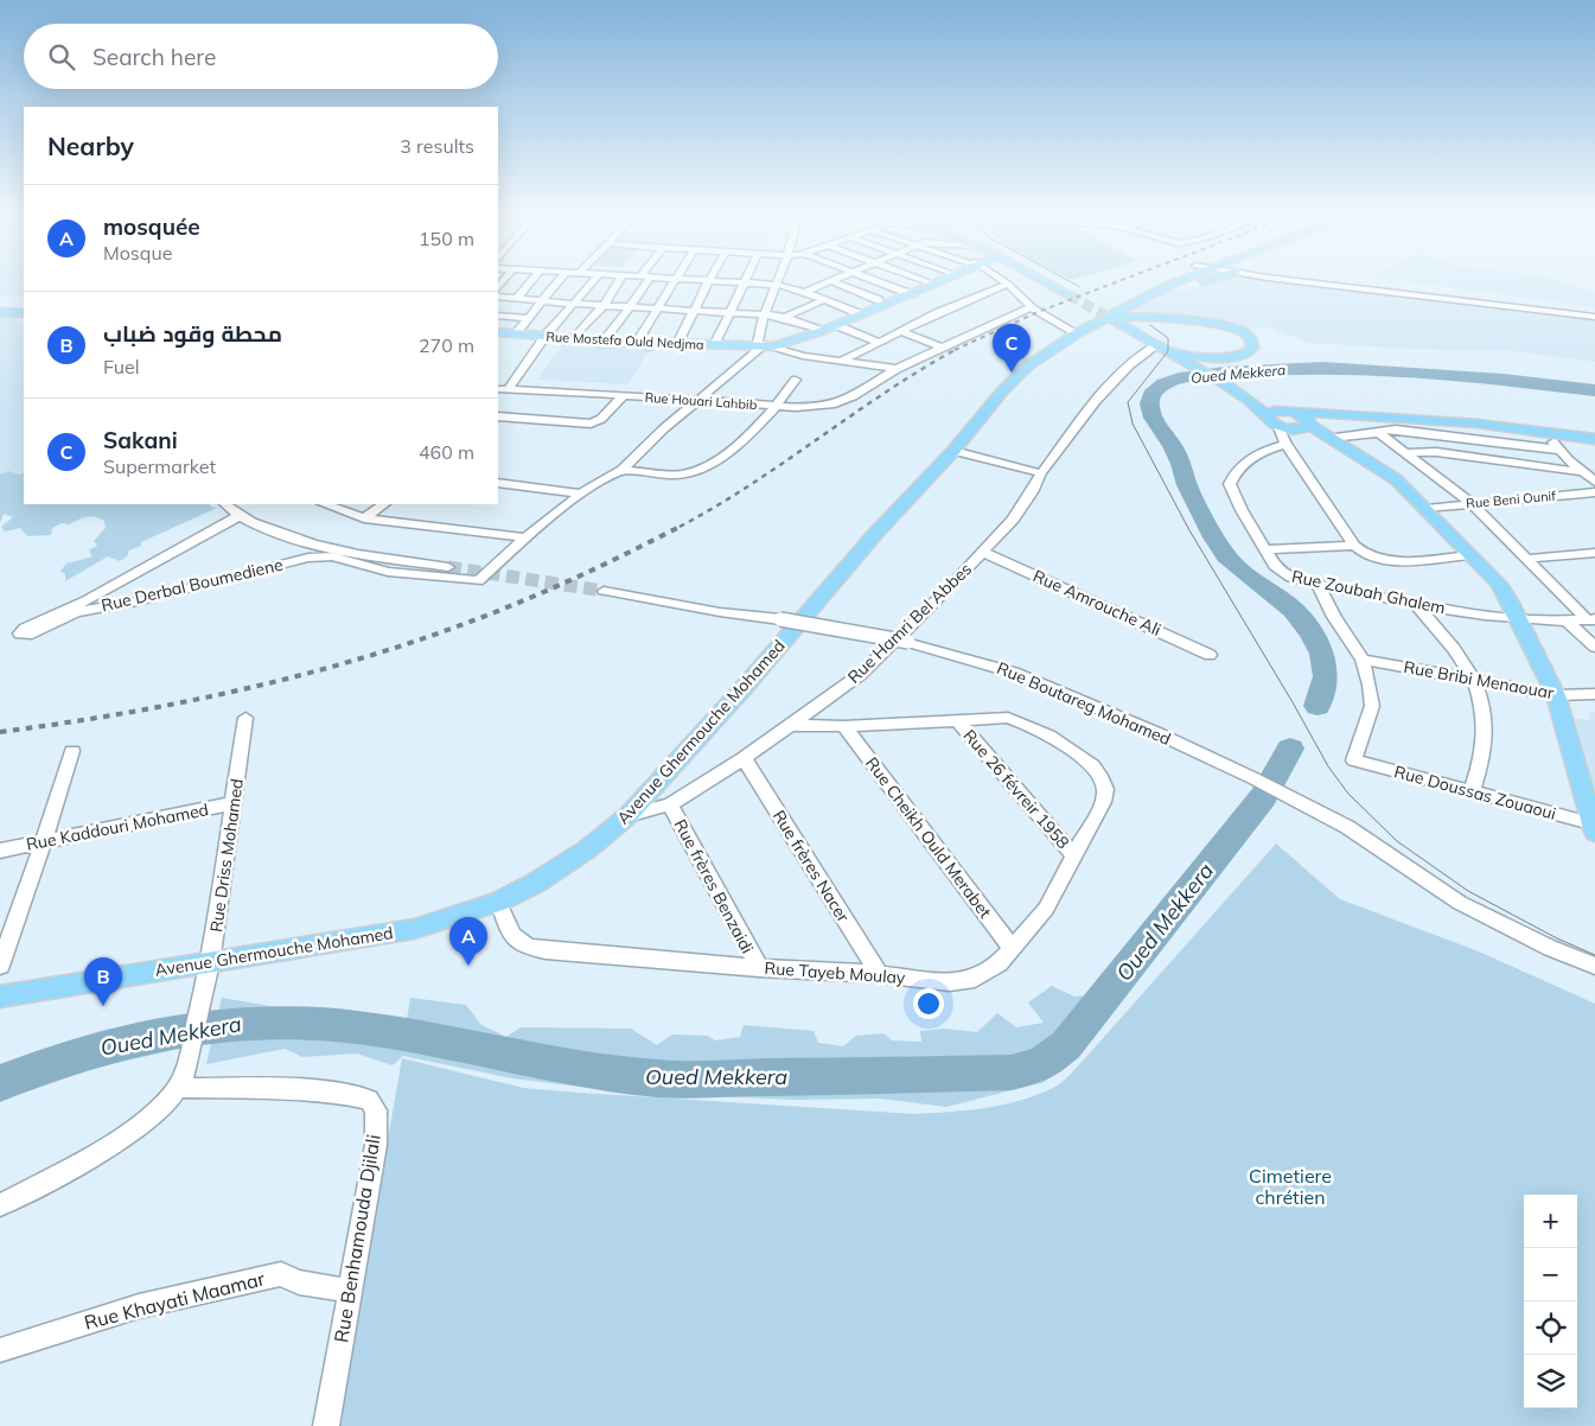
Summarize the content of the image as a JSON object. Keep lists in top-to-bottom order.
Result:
{
  "streets": {
    "main road": ["Rue Mostefa Ould Nedjma", "Avenue Ghermouche Mohamed"],
    "street": [
      "Rue Houari Lahbib",
      "Rue Beni Ounif",
      "Rue Derbal Boumediene",
      "Rue Zoubah Ghalem",
      "Rue Amrouche Ali",
      "Rue Hamri Bel Abbes",
      "Rue Bribi Menaouar",
      "Rue Boutareg Mohamed",
      "Rue 26 févreir 1958",
      "Rue Doussas Zouaoui",
      "Rue Kaddouri Mohamed",
      "Rue Cheikh Ould Merabet",
      "Rue Driss Mohamed",
      "Rue frères Nacer",
      "Rue frères Benzaidi",
      "Rue Tayeb Moulay",
      "Rue Benhamouda Djilali",
      "Rue Khayati Maamar"
    ]
  },
  "crossings": [
    ["Rue Amrouche Ali", "Rue Hamri Bel Abbes"],
    ["Rue Hamri Bel Abbes", "Avenue Ghermouche Mohamed"],
    ["Rue Hamri Bel Abbes", "Rue frères Nacer"],
    ["Rue Hamri Bel Abbes", "Rue frères Benzaidi"],
    ["Rue Hamri Bel Abbes", "Rue Tayeb Moulay"],
    ["Rue Bribi Menaouar", "Rue Doussas Zouaoui"],
    ["Avenue Ghermouche Mohamed", "Rue Driss Mohamed"],
    ["Avenue Ghermouche Mohamed", "Rue Tayeb Moulay"],
    ["Rue 26 févreir 1958", "Rue Tayeb Moulay"],
    ["Rue Kaddouri Mohamed", "Rue Driss Mohamed"],
    ["Rue Cheikh Ould Merabet", "Rue Tayeb Moulay"],
    ["Rue Driss Mohamed", "Rue Benhamouda Djilali"],
    ["Rue frères Nacer", "Rue Tayeb Moulay"],
    ["Rue frères Benzaidi", "Rue Tayeb Moulay"],
    ["Rue Benhamouda Djilali", "Rue Khayati Maamar"]
  ],
  "water": ["Oued Mekkera"],
  "parks": ["Cimetiere chrétien"],
  "page": {
    "search": "Search here",
    "heading": ["Nearby", "3 results"],
    "list": [
      {
        "mark": "A",
        "name": "mosquée",
        "note": "Mosque",
        "value": "150 m"
      },
      {
        "mark": "B",
        "name": "محطة وقود ضباب",
        "note": "Fuel",
        "value": "270 m"
      },
      {
        "mark": "C",
        "name": "Sakani",
        "note": "Supermarket",
        "value": "460 m"
      }
    ],
    "pins": ["C", "A", "B"],
    "map_buttons": ["+", "−"]
  }
}
